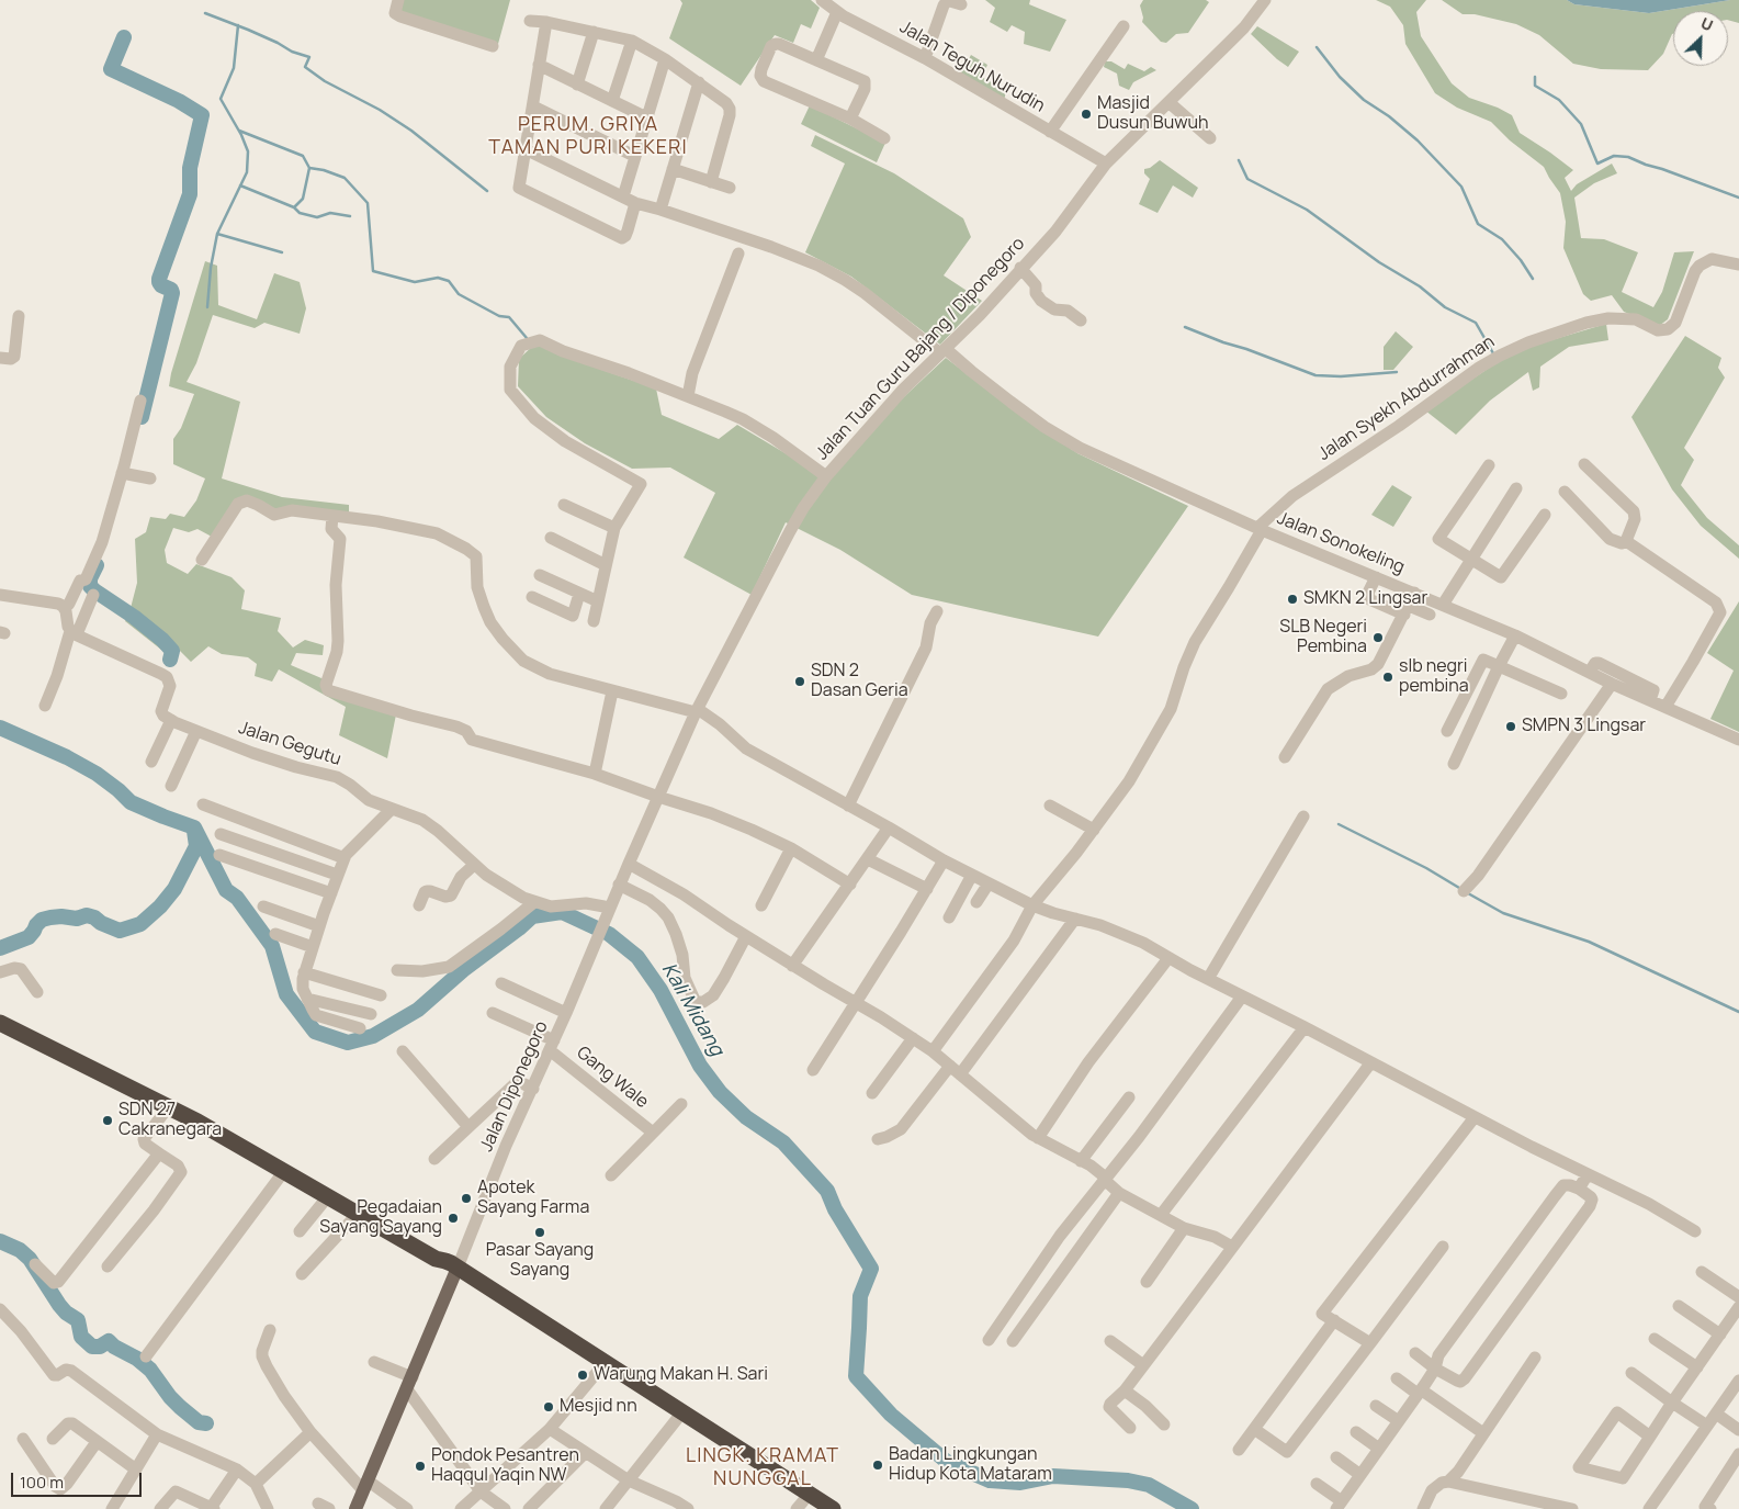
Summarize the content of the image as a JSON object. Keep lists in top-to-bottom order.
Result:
{
  "streets": {
    "main road": ["Jalan Diponegoro"],
    "street": [
      "Jalan Teguh Nurudin",
      "Jalan Tuan Guru Bajang / Diponegoro",
      "Jalan Syekh Abdurrahman",
      "Jalan Sonokeling",
      "Jalan Gegutu",
      "Gang Wale"
    ]
  },
  "crossings": [
    ["Jalan Teguh Nurudin", "Jalan Tuan Guru Bajang / Diponegoro"],
    ["Jalan Tuan Guru Bajang / Diponegoro", "Jalan Sonokeling"],
    ["Jalan Tuan Guru Bajang / Diponegoro", "Jalan Gegutu"],
    ["Jalan Tuan Guru Bajang / Diponegoro", "Jalan Diponegoro"],
    ["Jalan Syekh Abdurrahman", "Jalan Sonokeling"],
    ["Gang Wale", "Jalan Diponegoro"]
  ],
  "districts": ["PERUM. GRIYA TAMAN PURI KEKERI", "LINGK. KRAMAT NUNGGAL"],
  "water": ["Kali Midang"],
  "places": [
    "Masjid Dusun Buwuh",
    "SMKN 2 Lingsar",
    "SLB Negeri Pembina",
    "slb negri pembina",
    "SDN 2 Dasan Geria",
    "SMPN 3 Lingsar",
    "SDN 27 Cakranegara",
    "Apotek Sayang Farma",
    "Pegadaian Sayang Sayang",
    "Pasar Sayang Sayang",
    "Warung Makan H. Sari",
    "Mesjid nn",
    "Badan Lingkungan Hidup Kota Mataram",
    "Pondok Pesantren Haqqul Yaqin NW"
  ],
  "scale_bar": "100 m",
  "north": "top right"
}
